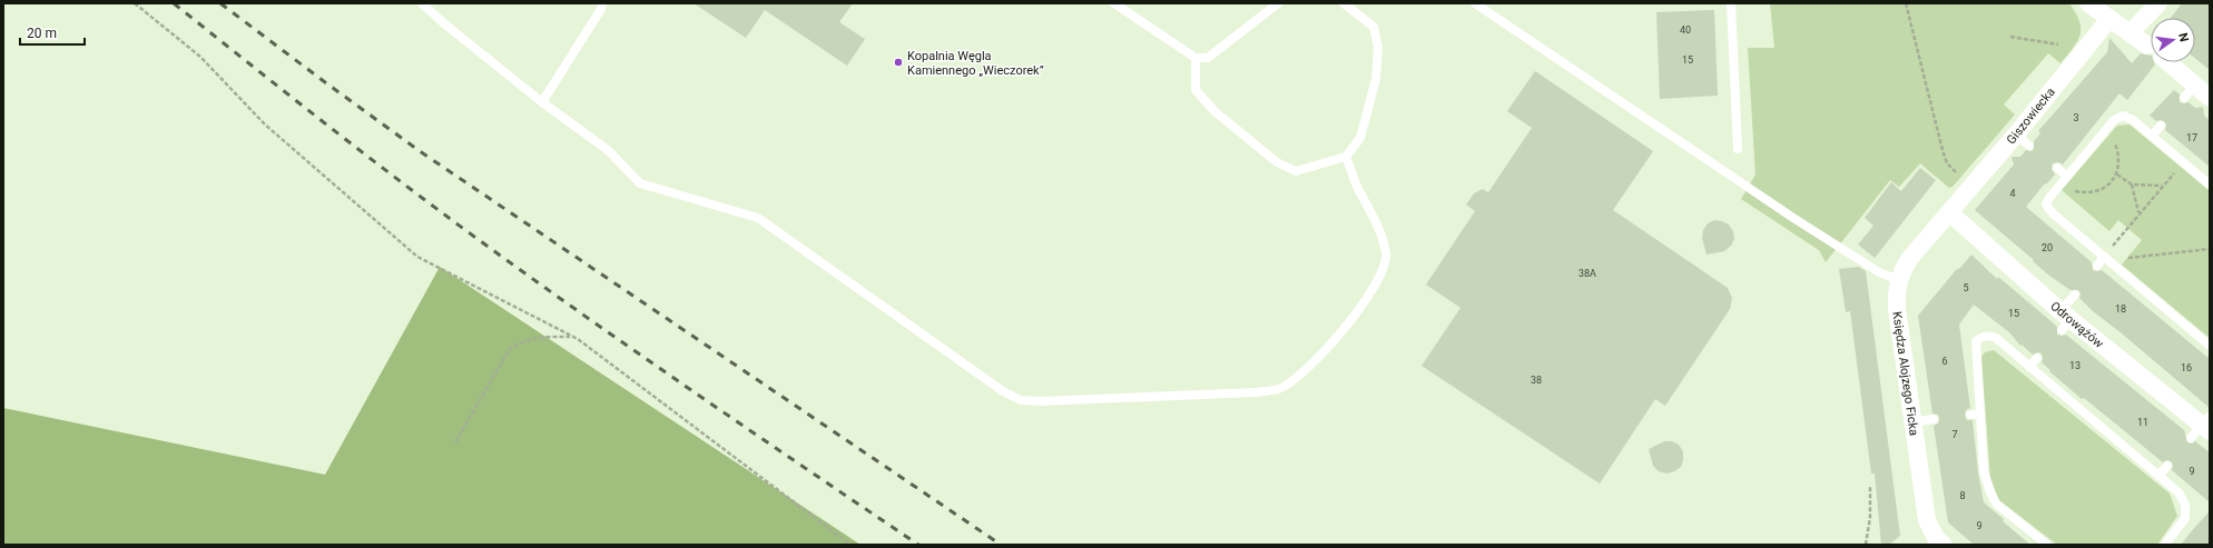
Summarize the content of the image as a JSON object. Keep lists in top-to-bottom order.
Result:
{
  "streets": {
    "street": ["Giszowiecka", "Odrowążów", "Księdza Alojzego Ficka"]
  },
  "crossings": [
    ["Giszowiecka", "Odrowążów"],
    ["Giszowiecka", "Księdza Alojzego Ficka"],
    ["Odrowążów", "Księdza Alojzego Ficka"]
  ],
  "places": ["Kopalnia Węgla Kamiennego „Wieczorek”"],
  "house_numbers": [
    "40",
    "15",
    "3",
    "17",
    "4",
    "20",
    "38A",
    "5",
    "18",
    "15",
    "6",
    "13",
    "16",
    "38",
    "11",
    "7",
    "9",
    "8",
    "9"
  ],
  "scale_bar": "20 m",
  "north": "right"
}
